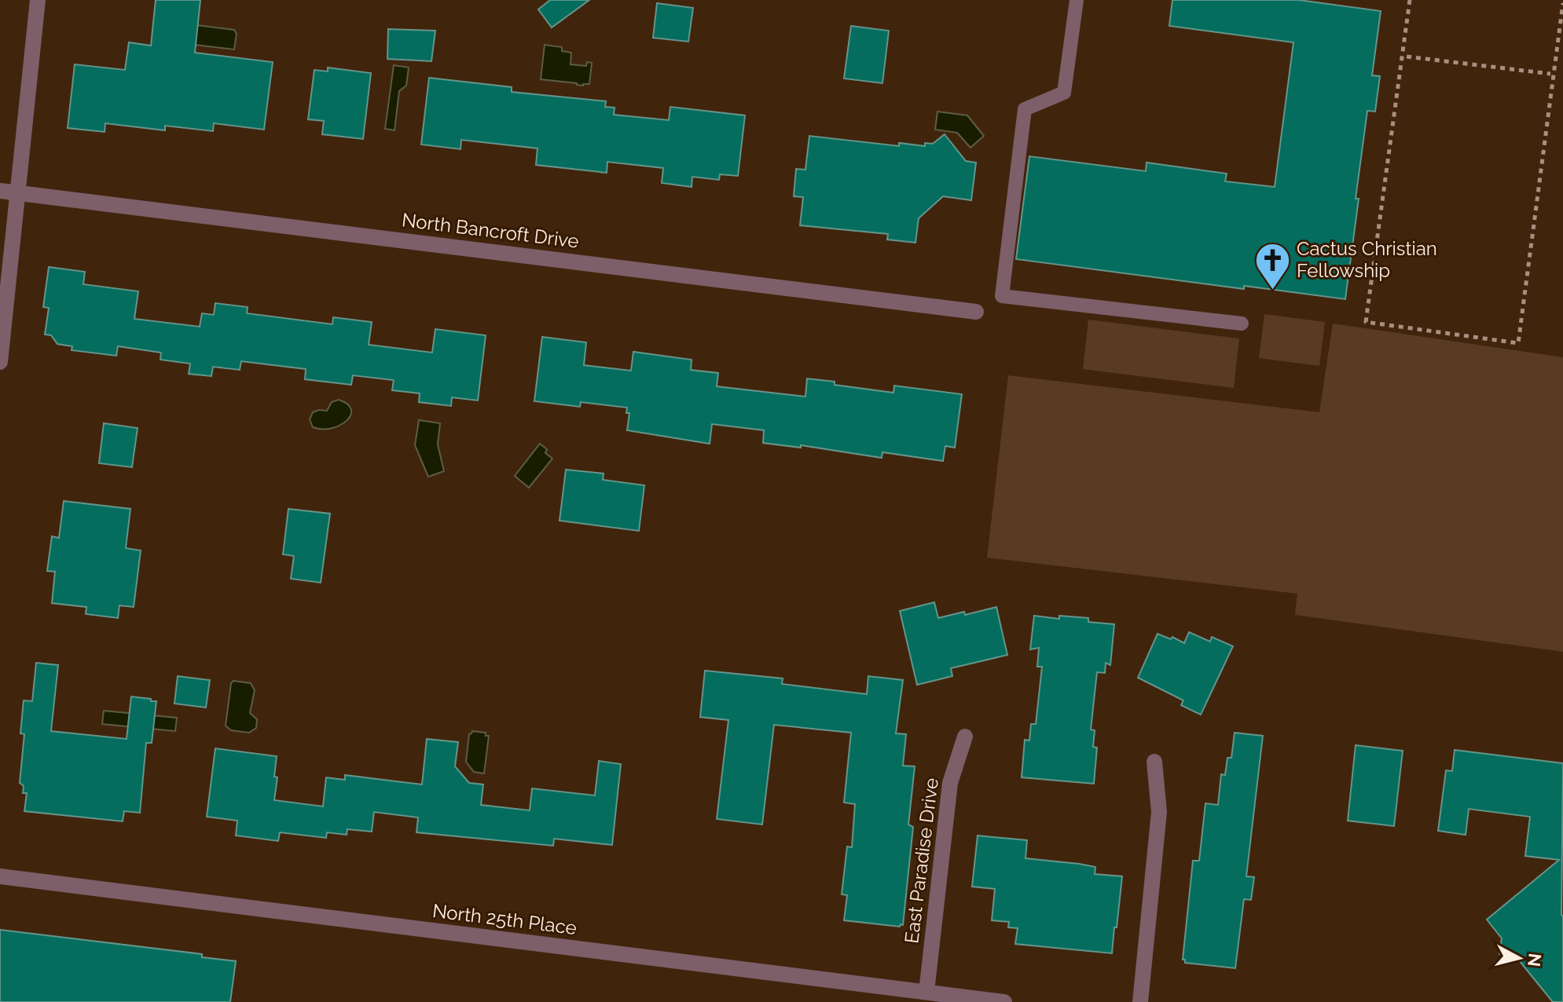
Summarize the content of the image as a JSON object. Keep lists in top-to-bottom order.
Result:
{
  "streets": {
    "street": ["North Bancroft Drive", "East Paradise Drive", "North 25th Place"]
  },
  "crossings": [
    ["East Paradise Drive", "North 25th Place"]
  ],
  "places": {
    "church": ["Cactus Christian Fellowship"]
  },
  "north": "right"
}
